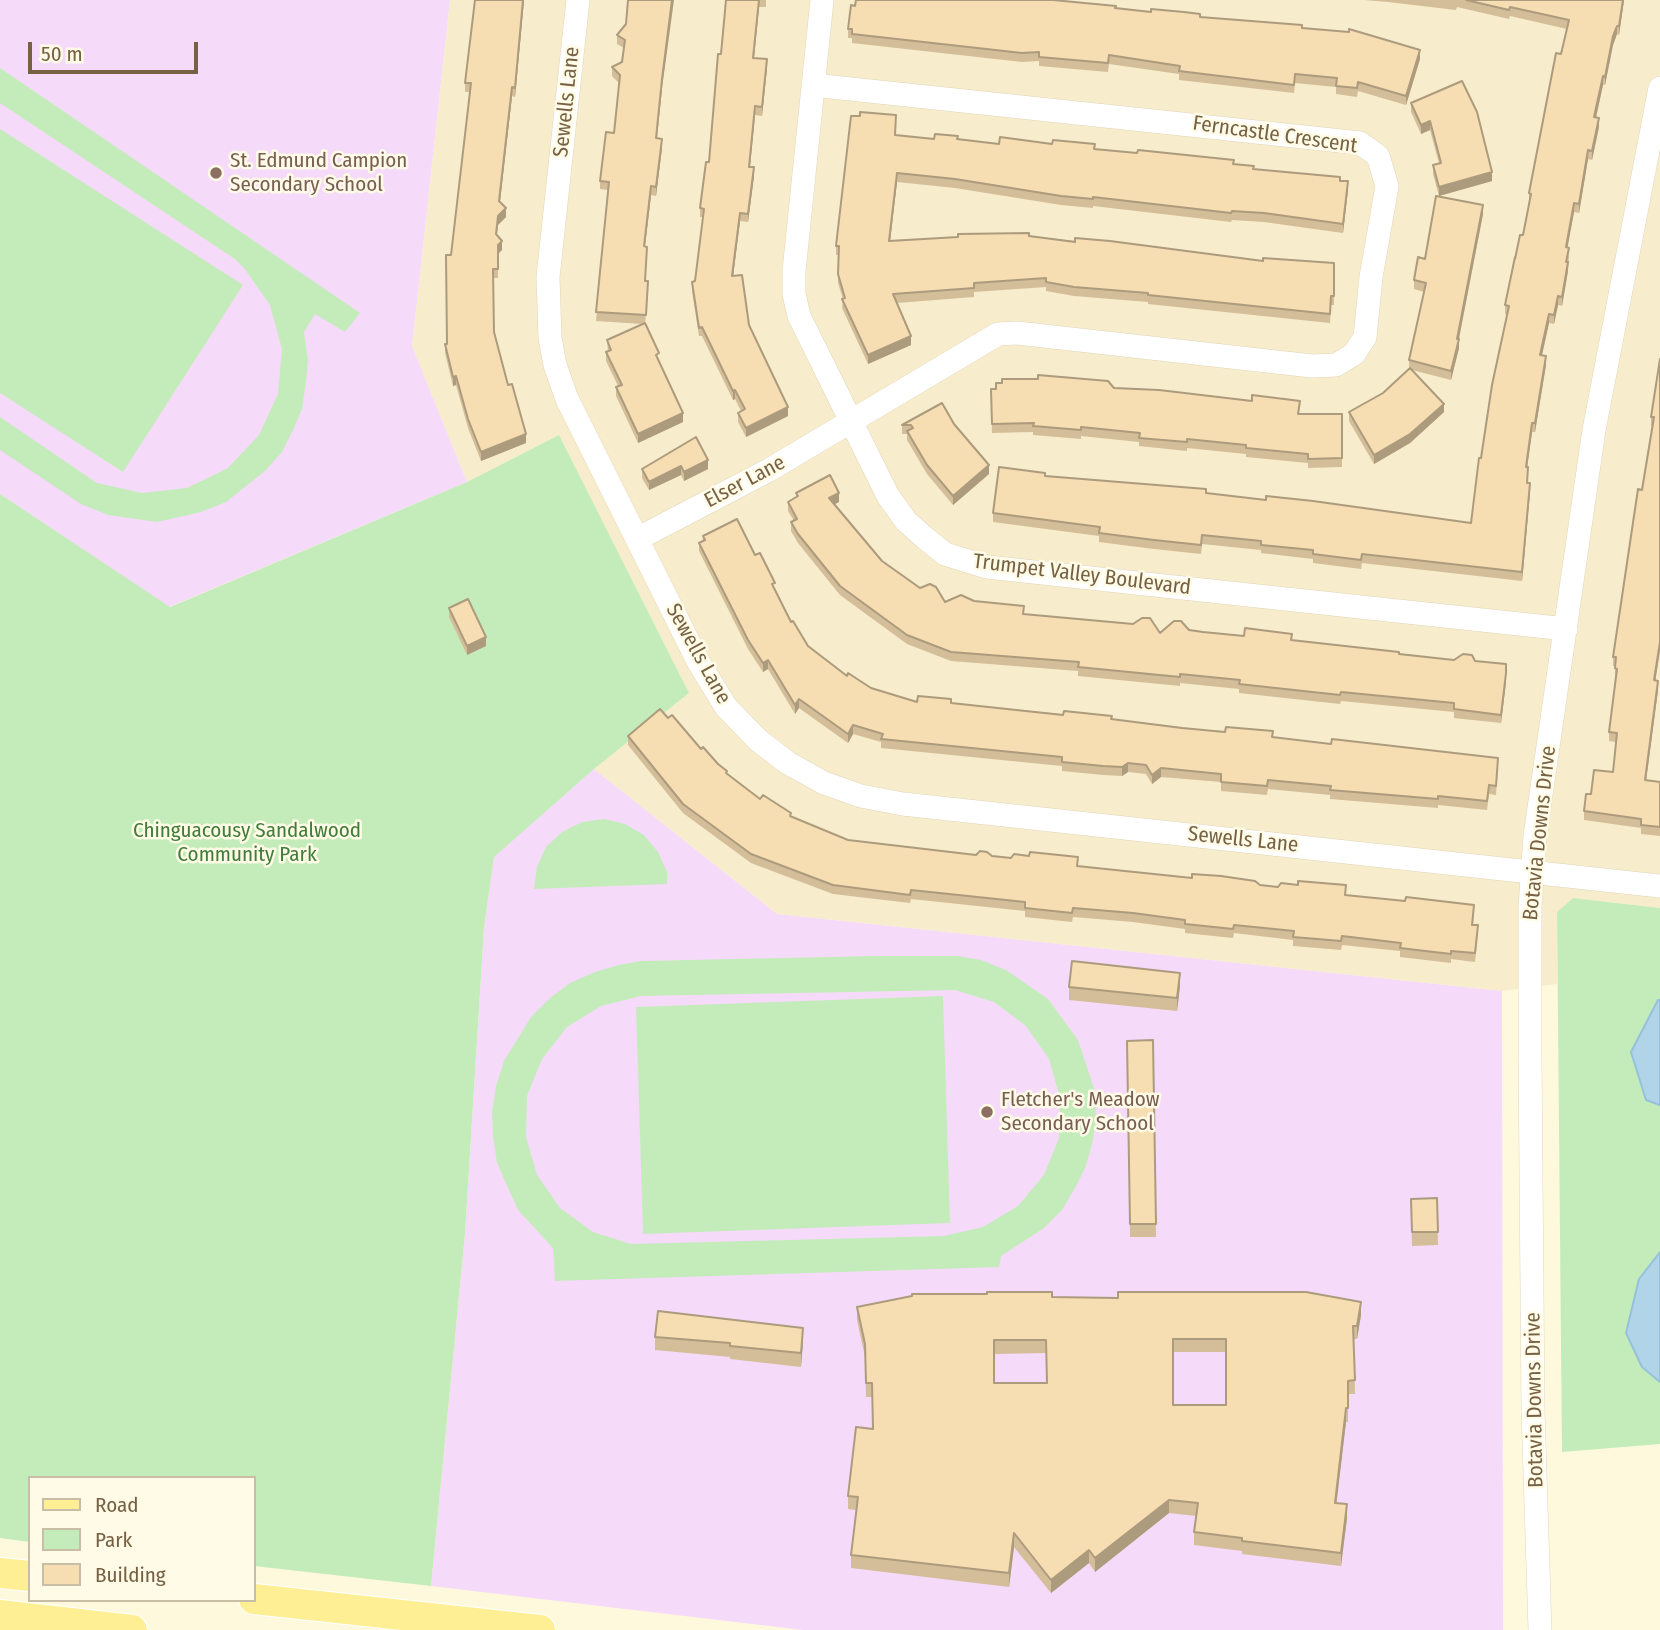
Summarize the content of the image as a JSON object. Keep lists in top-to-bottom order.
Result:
{
  "streets": {
    "street": [
      "Sewells Lane",
      "Ferncastle Crescent",
      "Elser Lane",
      "Trumpet Valley Boulevard",
      "Botavia Downs Drive"
    ]
  },
  "crossings": [
    ["Sewells Lane", "Elser Lane"],
    ["Sewells Lane", "Botavia Downs Drive"],
    ["Ferncastle Crescent", "Elser Lane"],
    ["Ferncastle Crescent", "Trumpet Valley Boulevard"],
    ["Elser Lane", "Trumpet Valley Boulevard"],
    ["Trumpet Valley Boulevard", "Botavia Downs Drive"]
  ],
  "parks": ["Chinguacousy Sandalwood Community Park"],
  "places": ["St. Edmund Campion Secondary School", "Fletcher's Meadow Secondary School"],
  "legend": ["Road", "Park", "Building"],
  "scale_bar": "50 m"
}
